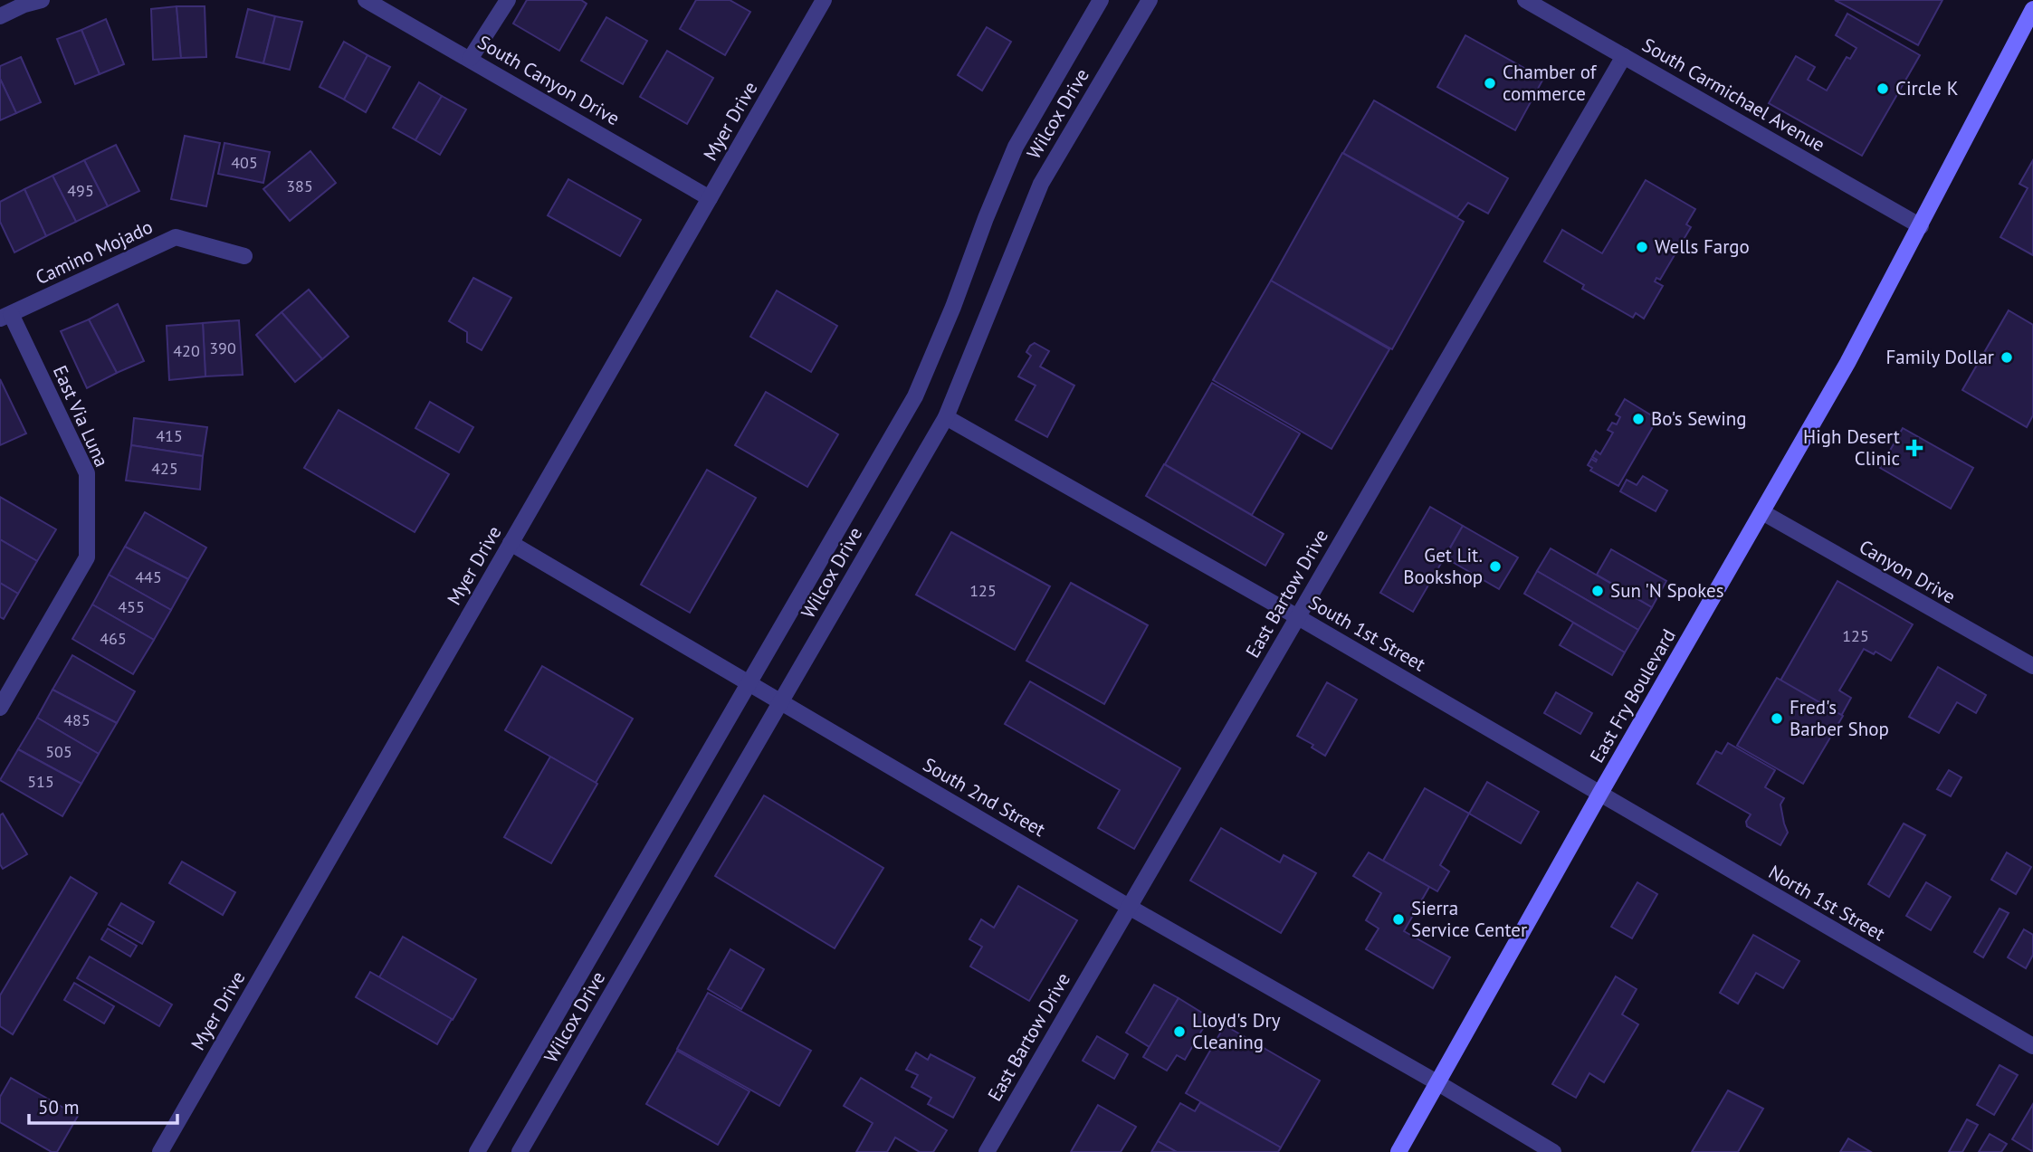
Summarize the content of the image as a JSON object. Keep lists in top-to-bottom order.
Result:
{
  "streets": {
    "main road": ["East Fry Boulevard"],
    "street": [
      "South Canyon Drive",
      "South Carmichael Avenue",
      "Wilcox Drive",
      "Myer Drive",
      "Camino Mojado",
      "East Via Luna",
      "Canyon Drive",
      "East Bartow Drive",
      "South 1st Street",
      "South 2nd Street",
      "North 1st Street"
    ]
  },
  "crossings": [
    ["South Canyon Drive", "Myer Drive"],
    ["South Carmichael Avenue", "East Bartow Drive"],
    ["South Carmichael Avenue", "East Fry Boulevard"],
    ["Wilcox Drive", "South 1st Street"],
    ["Wilcox Drive", "South 2nd Street"],
    ["Myer Drive", "South 2nd Street"],
    ["Camino Mojado", "East Via Luna"],
    ["Canyon Drive", "East Fry Boulevard"],
    ["East Bartow Drive", "South 1st Street"],
    ["East Bartow Drive", "South 2nd Street"],
    ["South 1st Street", "East Fry Boulevard"],
    ["South 1st Street", "North 1st Street"],
    ["East Fry Boulevard", "South 2nd Street"],
    ["East Fry Boulevard", "North 1st Street"]
  ],
  "places": {
    "other": [
      "Chamber of commerce",
      "Circle K",
      "Wells Fargo",
      "Family Dollar",
      "Bo's Sewing",
      "Get Lit. Bookshop",
      "Sun 'N Spokes",
      "Fred's Barber Shop",
      "Sierra Service Center",
      "Lloyd's Dry Cleaning"
    ],
    "health": ["High Desert Clinic"]
  },
  "house_numbers": [
    "405",
    "385",
    "495",
    "390",
    "420",
    "415",
    "425",
    "445",
    "125",
    "455",
    "125",
    "465",
    "485",
    "505",
    "515"
  ],
  "scale_bar": "50 m"
}
